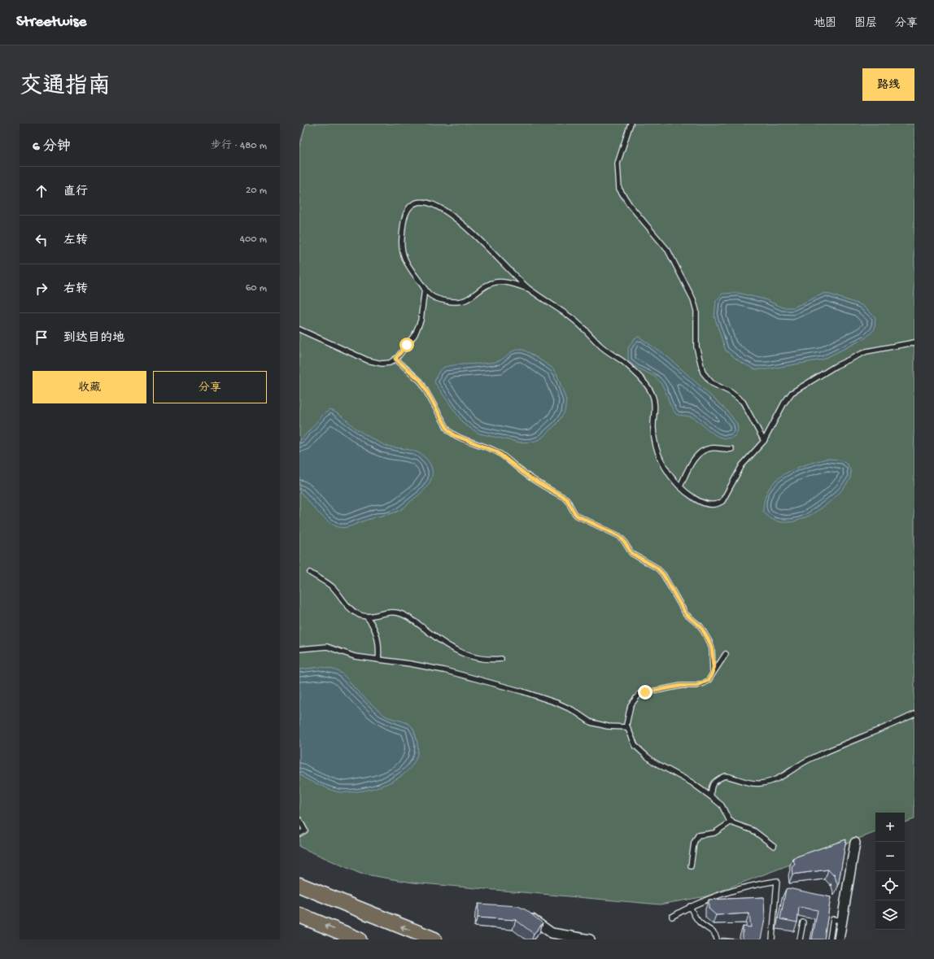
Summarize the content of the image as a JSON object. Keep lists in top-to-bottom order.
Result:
{
  "page": {
    "header": "Streetwise",
    "nav": ["地图", "图层", "分享"],
    "title": "交通指南",
    "buttons": [
      "路线",
      ["收藏", "分享"]
    ],
    "heading": ["6 分钟", "步行 · 480 m"],
    "list": [
      ["直行", "20 m"],
      ["左转", "400 m"],
      ["右转", "60 m"],
      "到达目的地"
    ],
    "map_buttons": ["+", "−"]
  }
}
